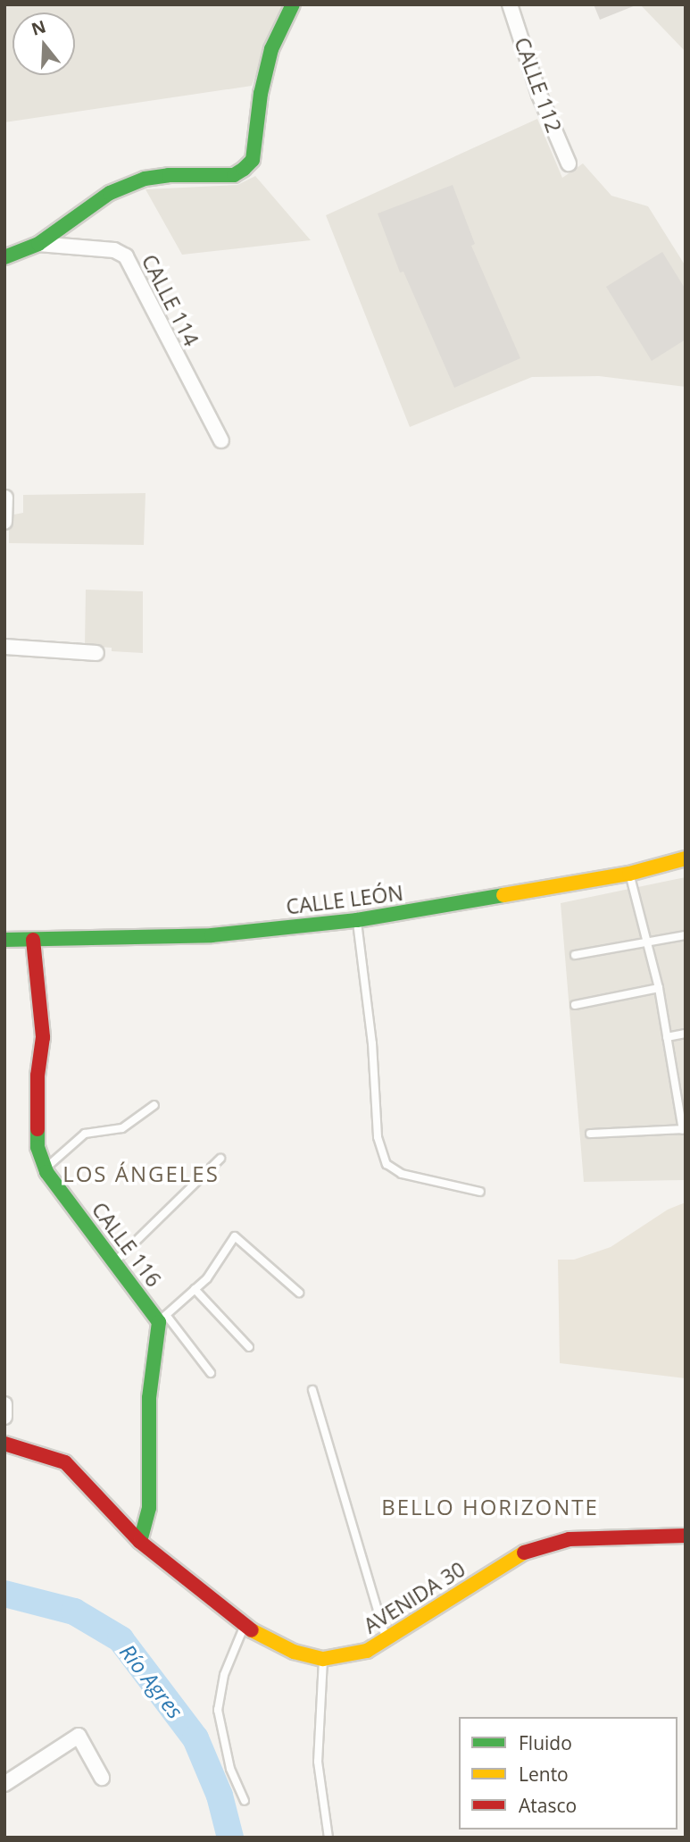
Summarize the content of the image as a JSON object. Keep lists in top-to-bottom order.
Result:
{
  "streets": {
    "street": [
      "CALLE 112",
      "CALLE 114",
      "CALLE LEÓN",
      "CALLE 116",
      "AVENIDA 30"
    ]
  },
  "crossings": [
    ["CALLE LEÓN", "CALLE 116"]
  ],
  "districts": ["LOS ÁNGELES", "BELLO HORIZONTE"],
  "water": ["Río Agres"],
  "legend": ["Fluido", "Lento", "Atasco"],
  "north": "top"
}
